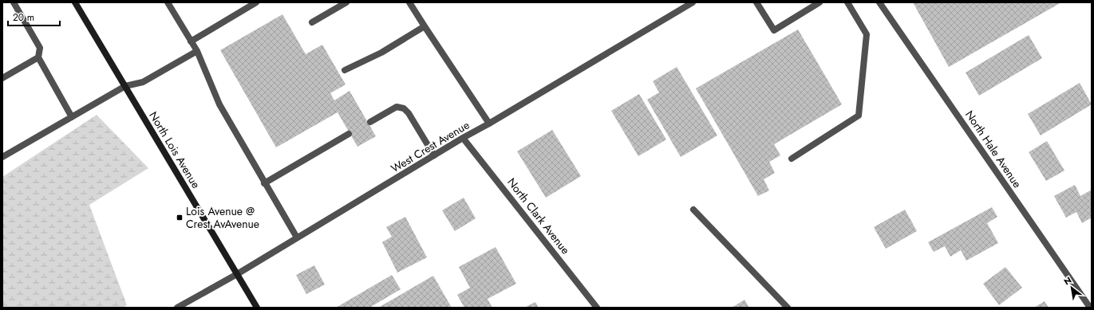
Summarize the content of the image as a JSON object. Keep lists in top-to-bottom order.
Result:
{
  "streets": {
    "street": [
      "West Crest Avenue",
      "North Hale Avenue",
      "North Lois Avenue",
      "North Clark Avenue"
    ]
  },
  "crossings": [
    ["West Crest Avenue", "North Lois Avenue"],
    ["West Crest Avenue", "North Clark Avenue"]
  ],
  "places": {
    "transit": ["Lois Avenue @ Crest AvAvenue"]
  },
  "scale_bar": "20 m",
  "north": "top left"
}
